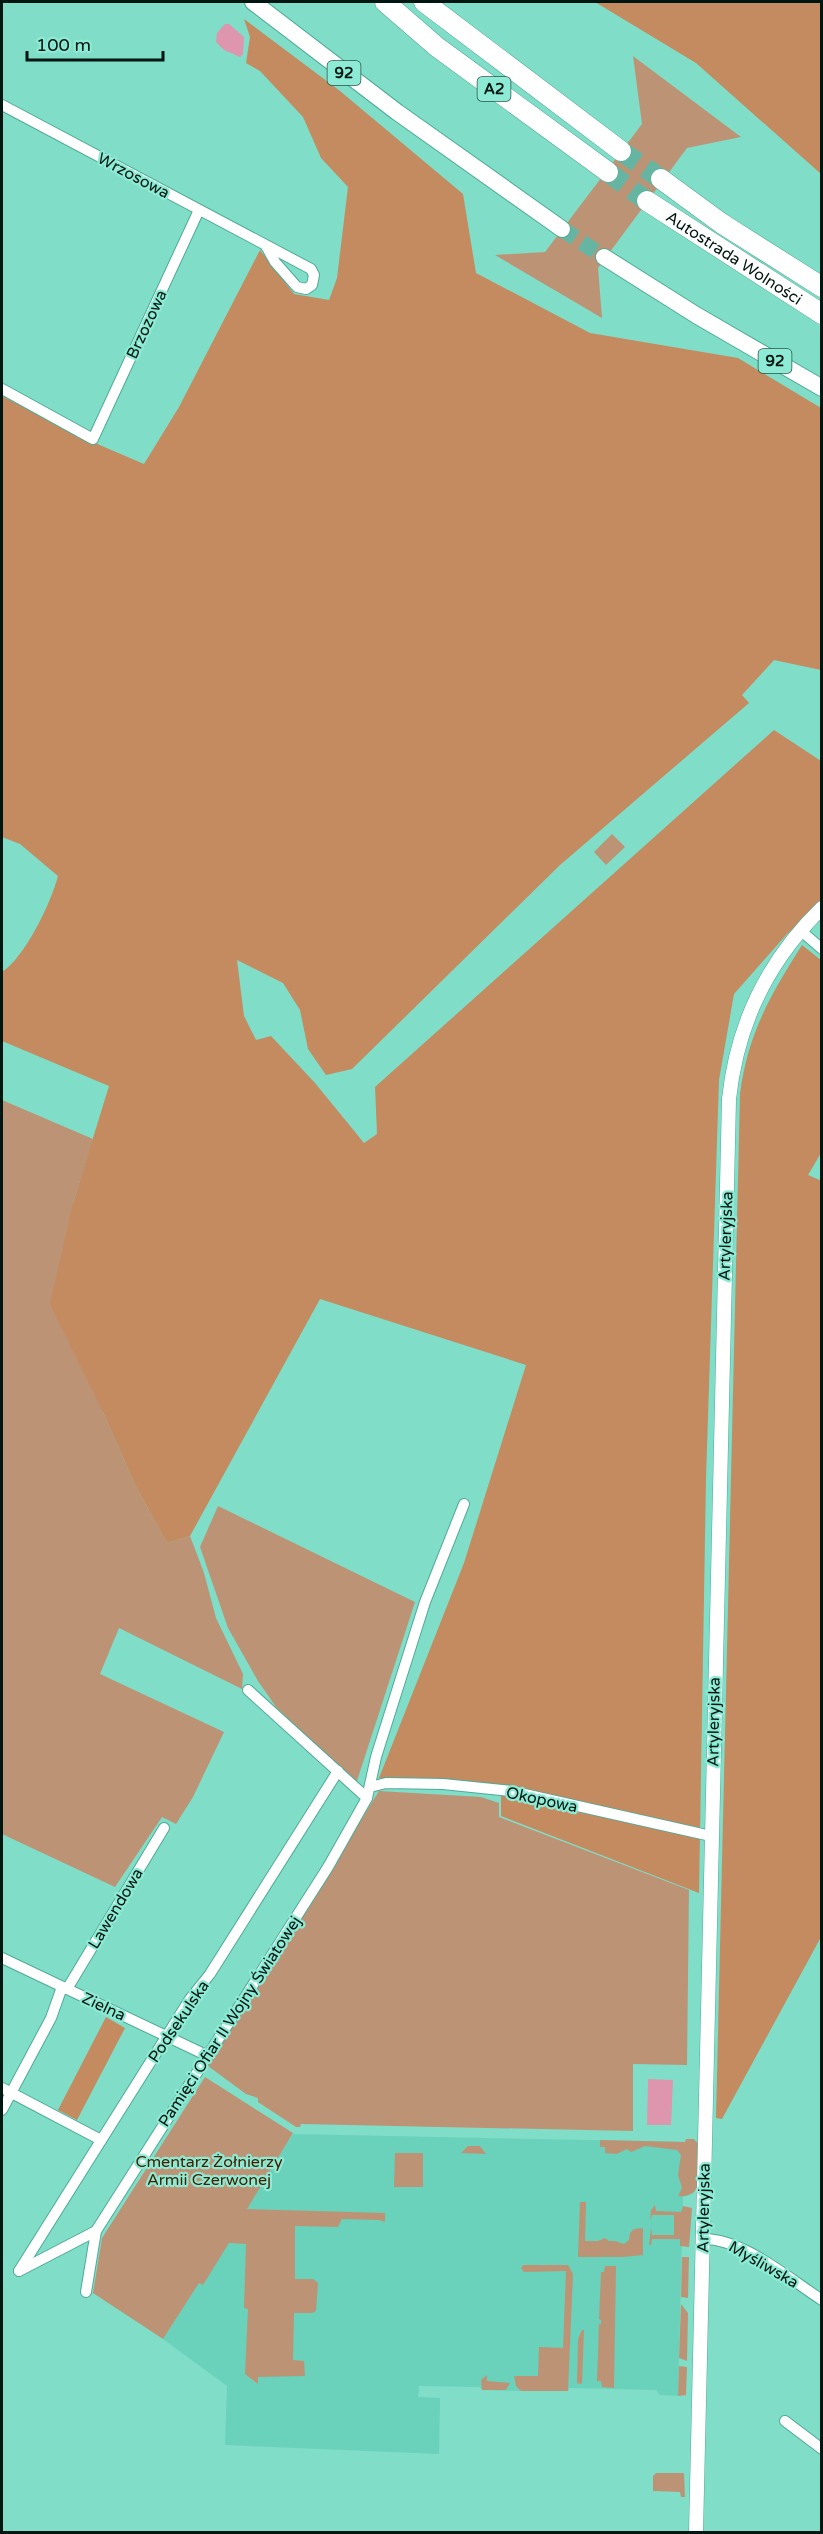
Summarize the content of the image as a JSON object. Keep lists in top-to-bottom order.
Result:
{
  "streets": {
    "highway": ["A2", "Autostrada Wolności"],
    "main road": ["92"],
    "street": [
      "Wrzosowa",
      "Brzozowa",
      "Artyleryjska",
      "Okopowa",
      "Lawendowa",
      "Zielna",
      "Podsekulska",
      "Pamięci Ofiar II Wojny Światowej",
      "Myśliwska"
    ]
  },
  "crossings": [
    ["Wrzosowa", "Brzozowa"],
    ["Artyleryjska", "Okopowa"],
    ["Artyleryjska", "Myśliwska"],
    ["Okopowa", "Pamięci Ofiar II Wojny Światowej"],
    ["Lawendowa", "Zielna"],
    ["Zielna", "Podsekulska"],
    ["Zielna", "Pamięci Ofiar II Wojny Światowej"],
    ["Podsekulska", "Pamięci Ofiar II Wojny Światowej"]
  ],
  "parks": ["Cmentarz Żołnierzy Armii Czerwonej"],
  "scale_bar": "100 m"
}
